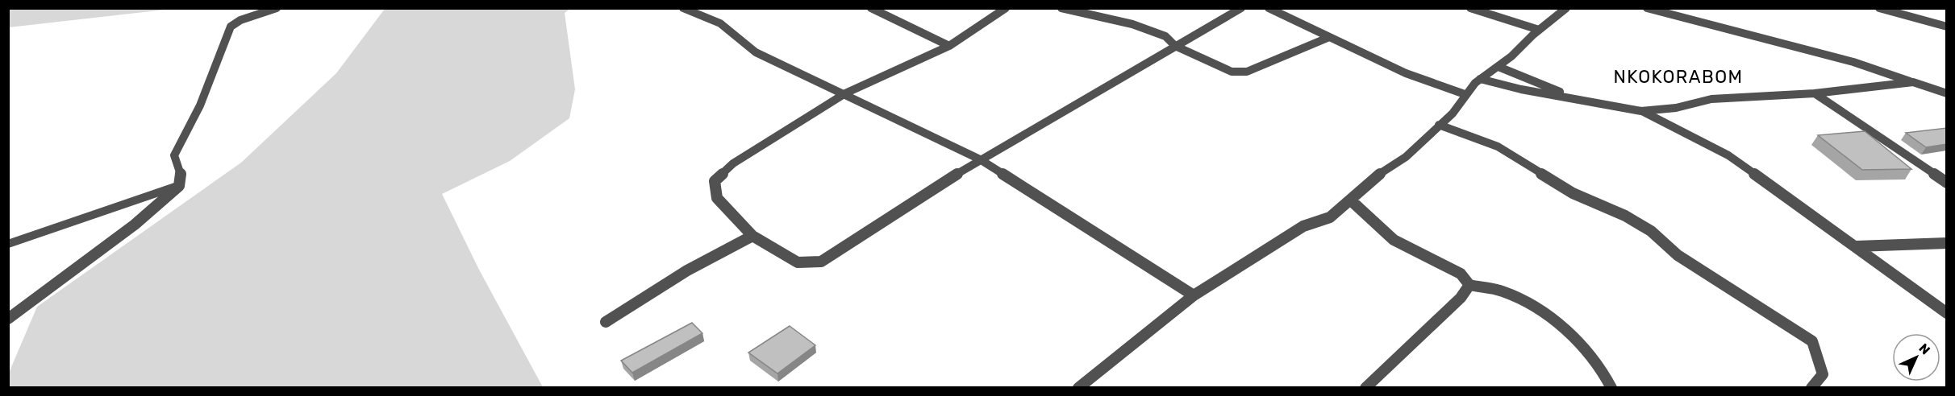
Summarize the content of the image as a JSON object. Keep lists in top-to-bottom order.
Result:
{
  "districts": ["NKOKORABOM"],
  "north": "top right"
}
